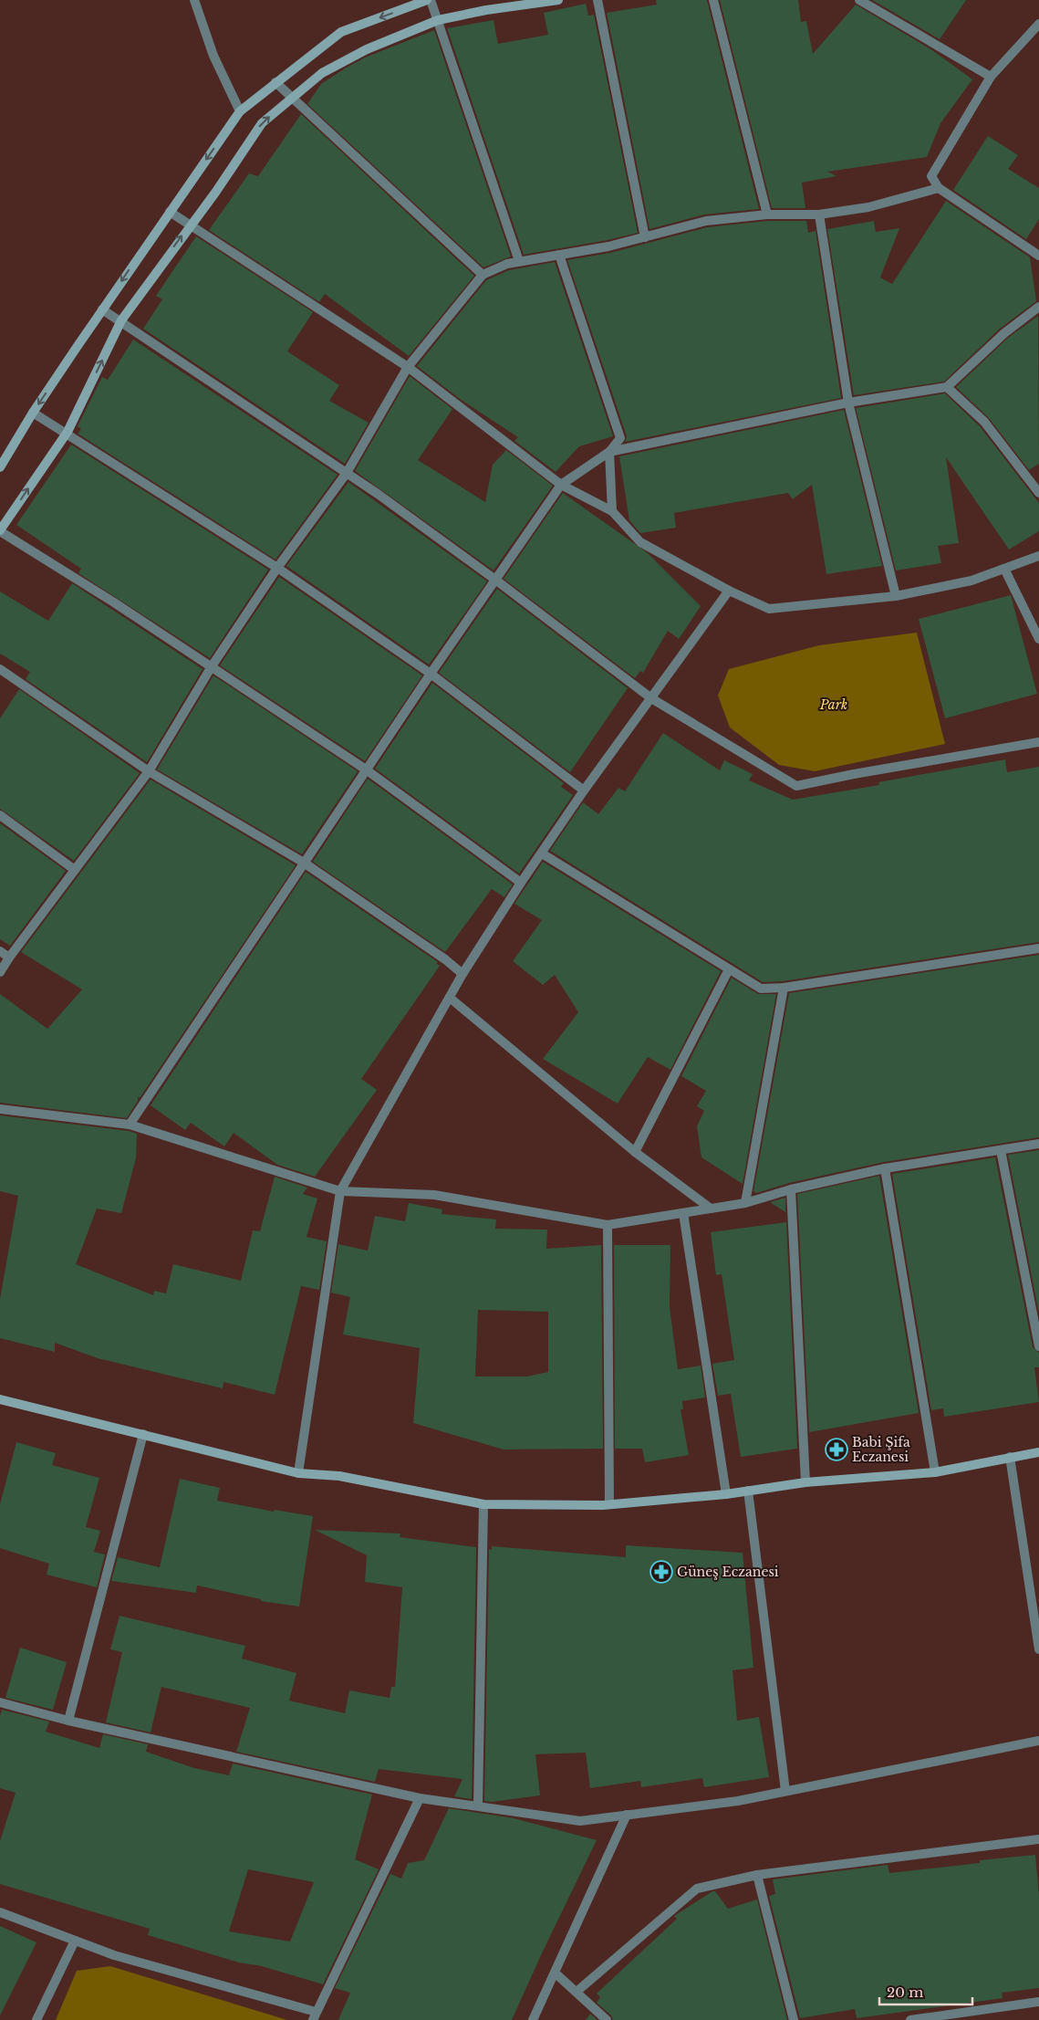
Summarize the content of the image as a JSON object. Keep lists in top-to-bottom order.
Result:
{
  "parks": ["Park"],
  "places": {
    "pharmacy": ["Babi Şifa Eczanesi", "Güneş Eczanesi"]
  },
  "scale_bar": "20 m"
}
